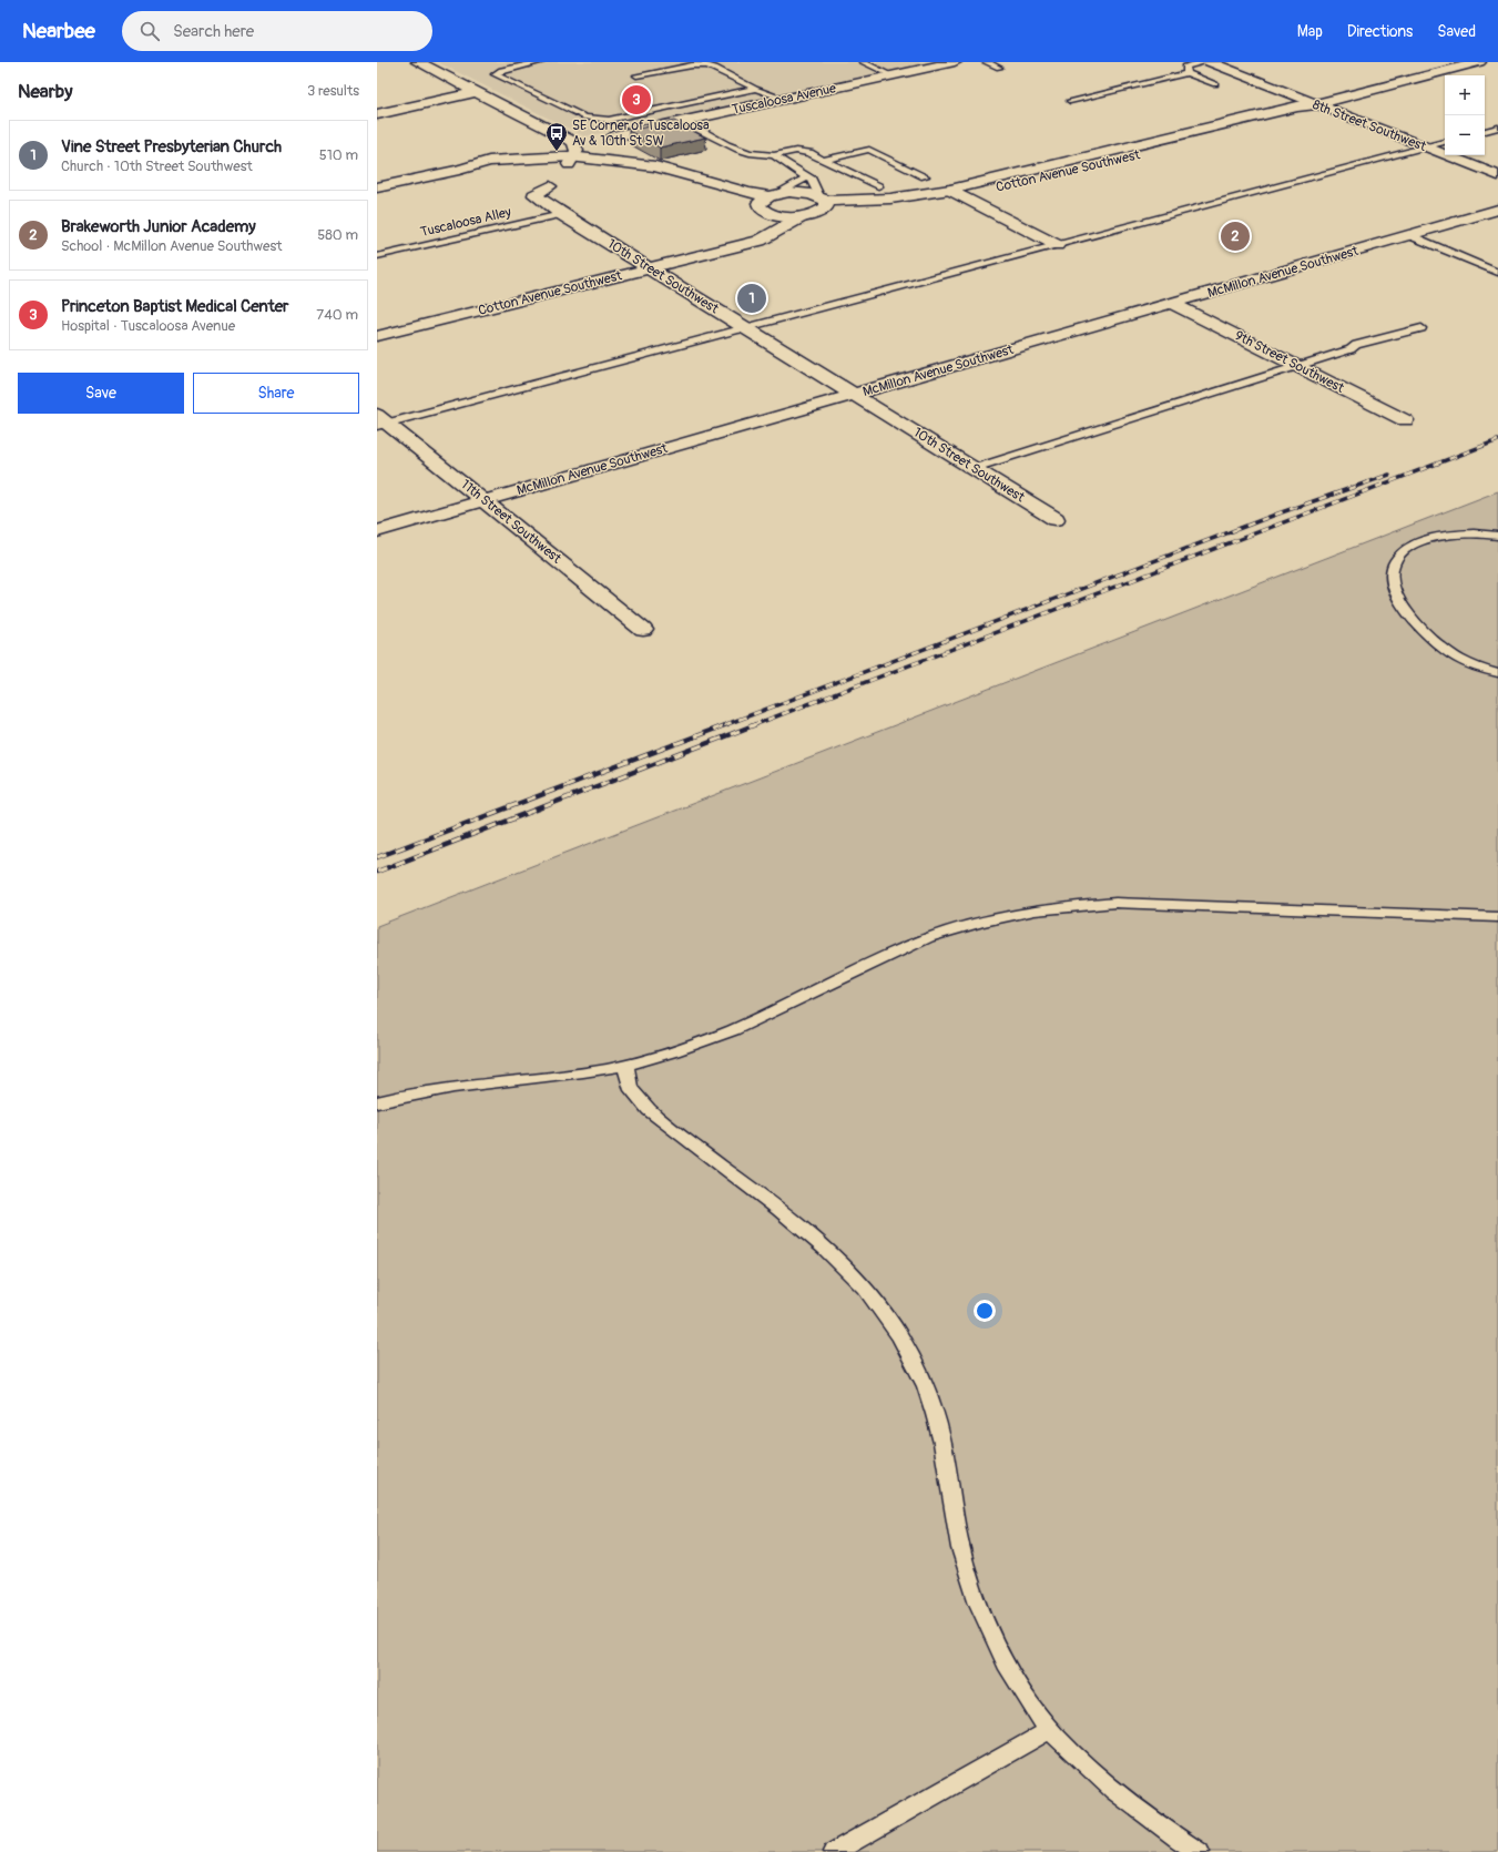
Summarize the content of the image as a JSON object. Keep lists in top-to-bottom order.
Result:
{
  "streets": {
    "street": [
      "Tuscaloosa Avenue",
      "8th Street Southwest",
      "Cotton Avenue Southwest",
      "McMillon Avenue Southwest",
      "10th Street Southwest",
      "9th Street Southwest",
      "11th Street Southwest"
    ],
    "lane": ["Tuscaloosa Alley"]
  },
  "crossings": [
    ["8th Street Southwest", "Cotton Avenue Southwest"],
    ["Cotton Avenue Southwest", "10th Street Southwest"],
    ["Tuscaloosa Alley", "10th Street Southwest"],
    ["McMillon Avenue Southwest", "10th Street Southwest"],
    ["McMillon Avenue Southwest", "9th Street Southwest"],
    ["McMillon Avenue Southwest", "11th Street Southwest"]
  ],
  "places": {
    "bus stop": ["SE Corner of Tuscaloosa Av & 10th St SW"]
  },
  "page": {
    "header": "Nearbee",
    "search": "Search here",
    "nav": ["Map", "Directions", "Saved"],
    "heading": ["Nearby", "3 results"],
    "map_buttons": ["+", "−"],
    "pins": ["3", "2", "1"],
    "list": [
      {
        "mark": "1",
        "name": "Vine Street Presbyterian Church",
        "note": "Church · 10th Street Southwest",
        "value": "510 m"
      },
      {
        "mark": "2",
        "name": "Brakeworth Junior Academy",
        "note": "School · McMillon Avenue Southwest",
        "value": "580 m"
      },
      {
        "mark": "3",
        "name": "Princeton Baptist Medical Center",
        "note": "Hospital · Tuscaloosa Avenue",
        "value": "740 m"
      }
    ],
    "buttons": ["Save", "Share"]
  }
}
